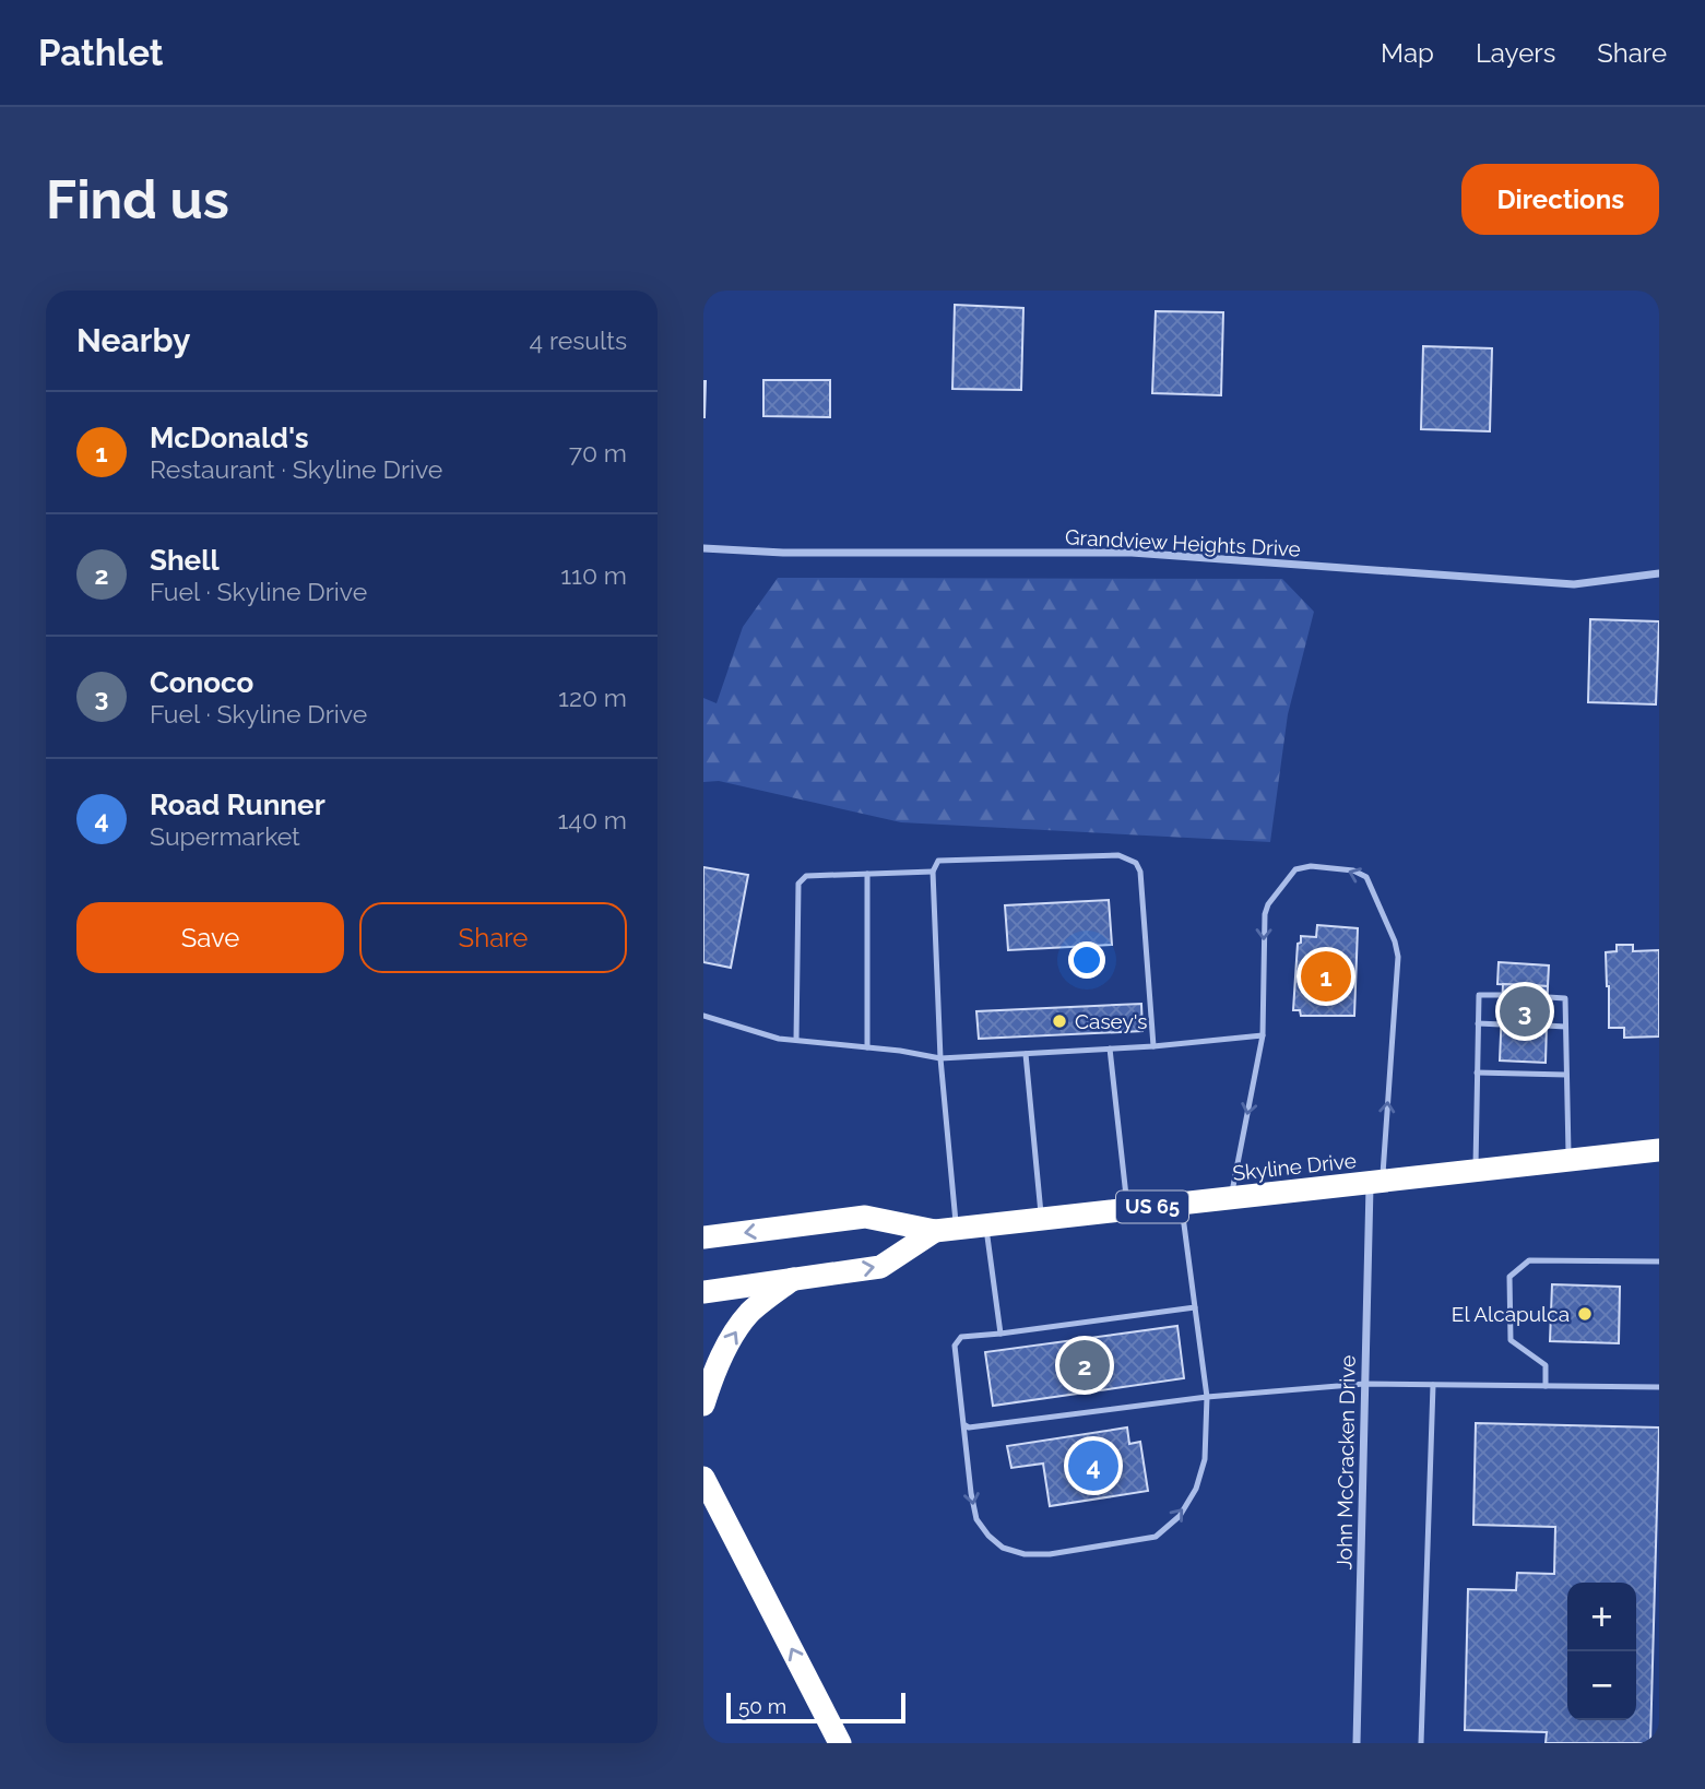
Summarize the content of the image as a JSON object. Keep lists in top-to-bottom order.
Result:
{
  "streets": {
    "highway": ["Skyline Drive", "US 65"],
    "street": ["Grandview Heights Drive", "John McCracken Drive"]
  },
  "crossings": [
    ["Skyline Drive", "US 65"],
    ["Skyline Drive", "John McCracken Drive"]
  ],
  "places": ["Casey's", "El Alcapulca"],
  "scale_bar": "50 m",
  "page": {
    "header": "Pathlet",
    "nav": ["Map", "Layers", "Share"],
    "buttons": [
      "Directions",
      ["Save", "Share"]
    ],
    "title": "Find us",
    "heading": ["Nearby", "4 results"],
    "list": [
      {
        "mark": "1",
        "name": "McDonald's",
        "note": "Restaurant · Skyline Drive",
        "value": "70 m"
      },
      {
        "mark": "2",
        "name": "Shell",
        "note": "Fuel · Skyline Drive",
        "value": "110 m"
      },
      {
        "mark": "3",
        "name": "Conoco",
        "note": "Fuel · Skyline Drive",
        "value": "120 m"
      },
      {
        "mark": "4",
        "name": "Road Runner",
        "note": "Supermarket",
        "value": "140 m"
      }
    ],
    "pins": [
      "1",
      "3",
      "2",
      "4"
    ],
    "map_buttons": ["+", "−"],
    "scale": "50 m"
  }
}
